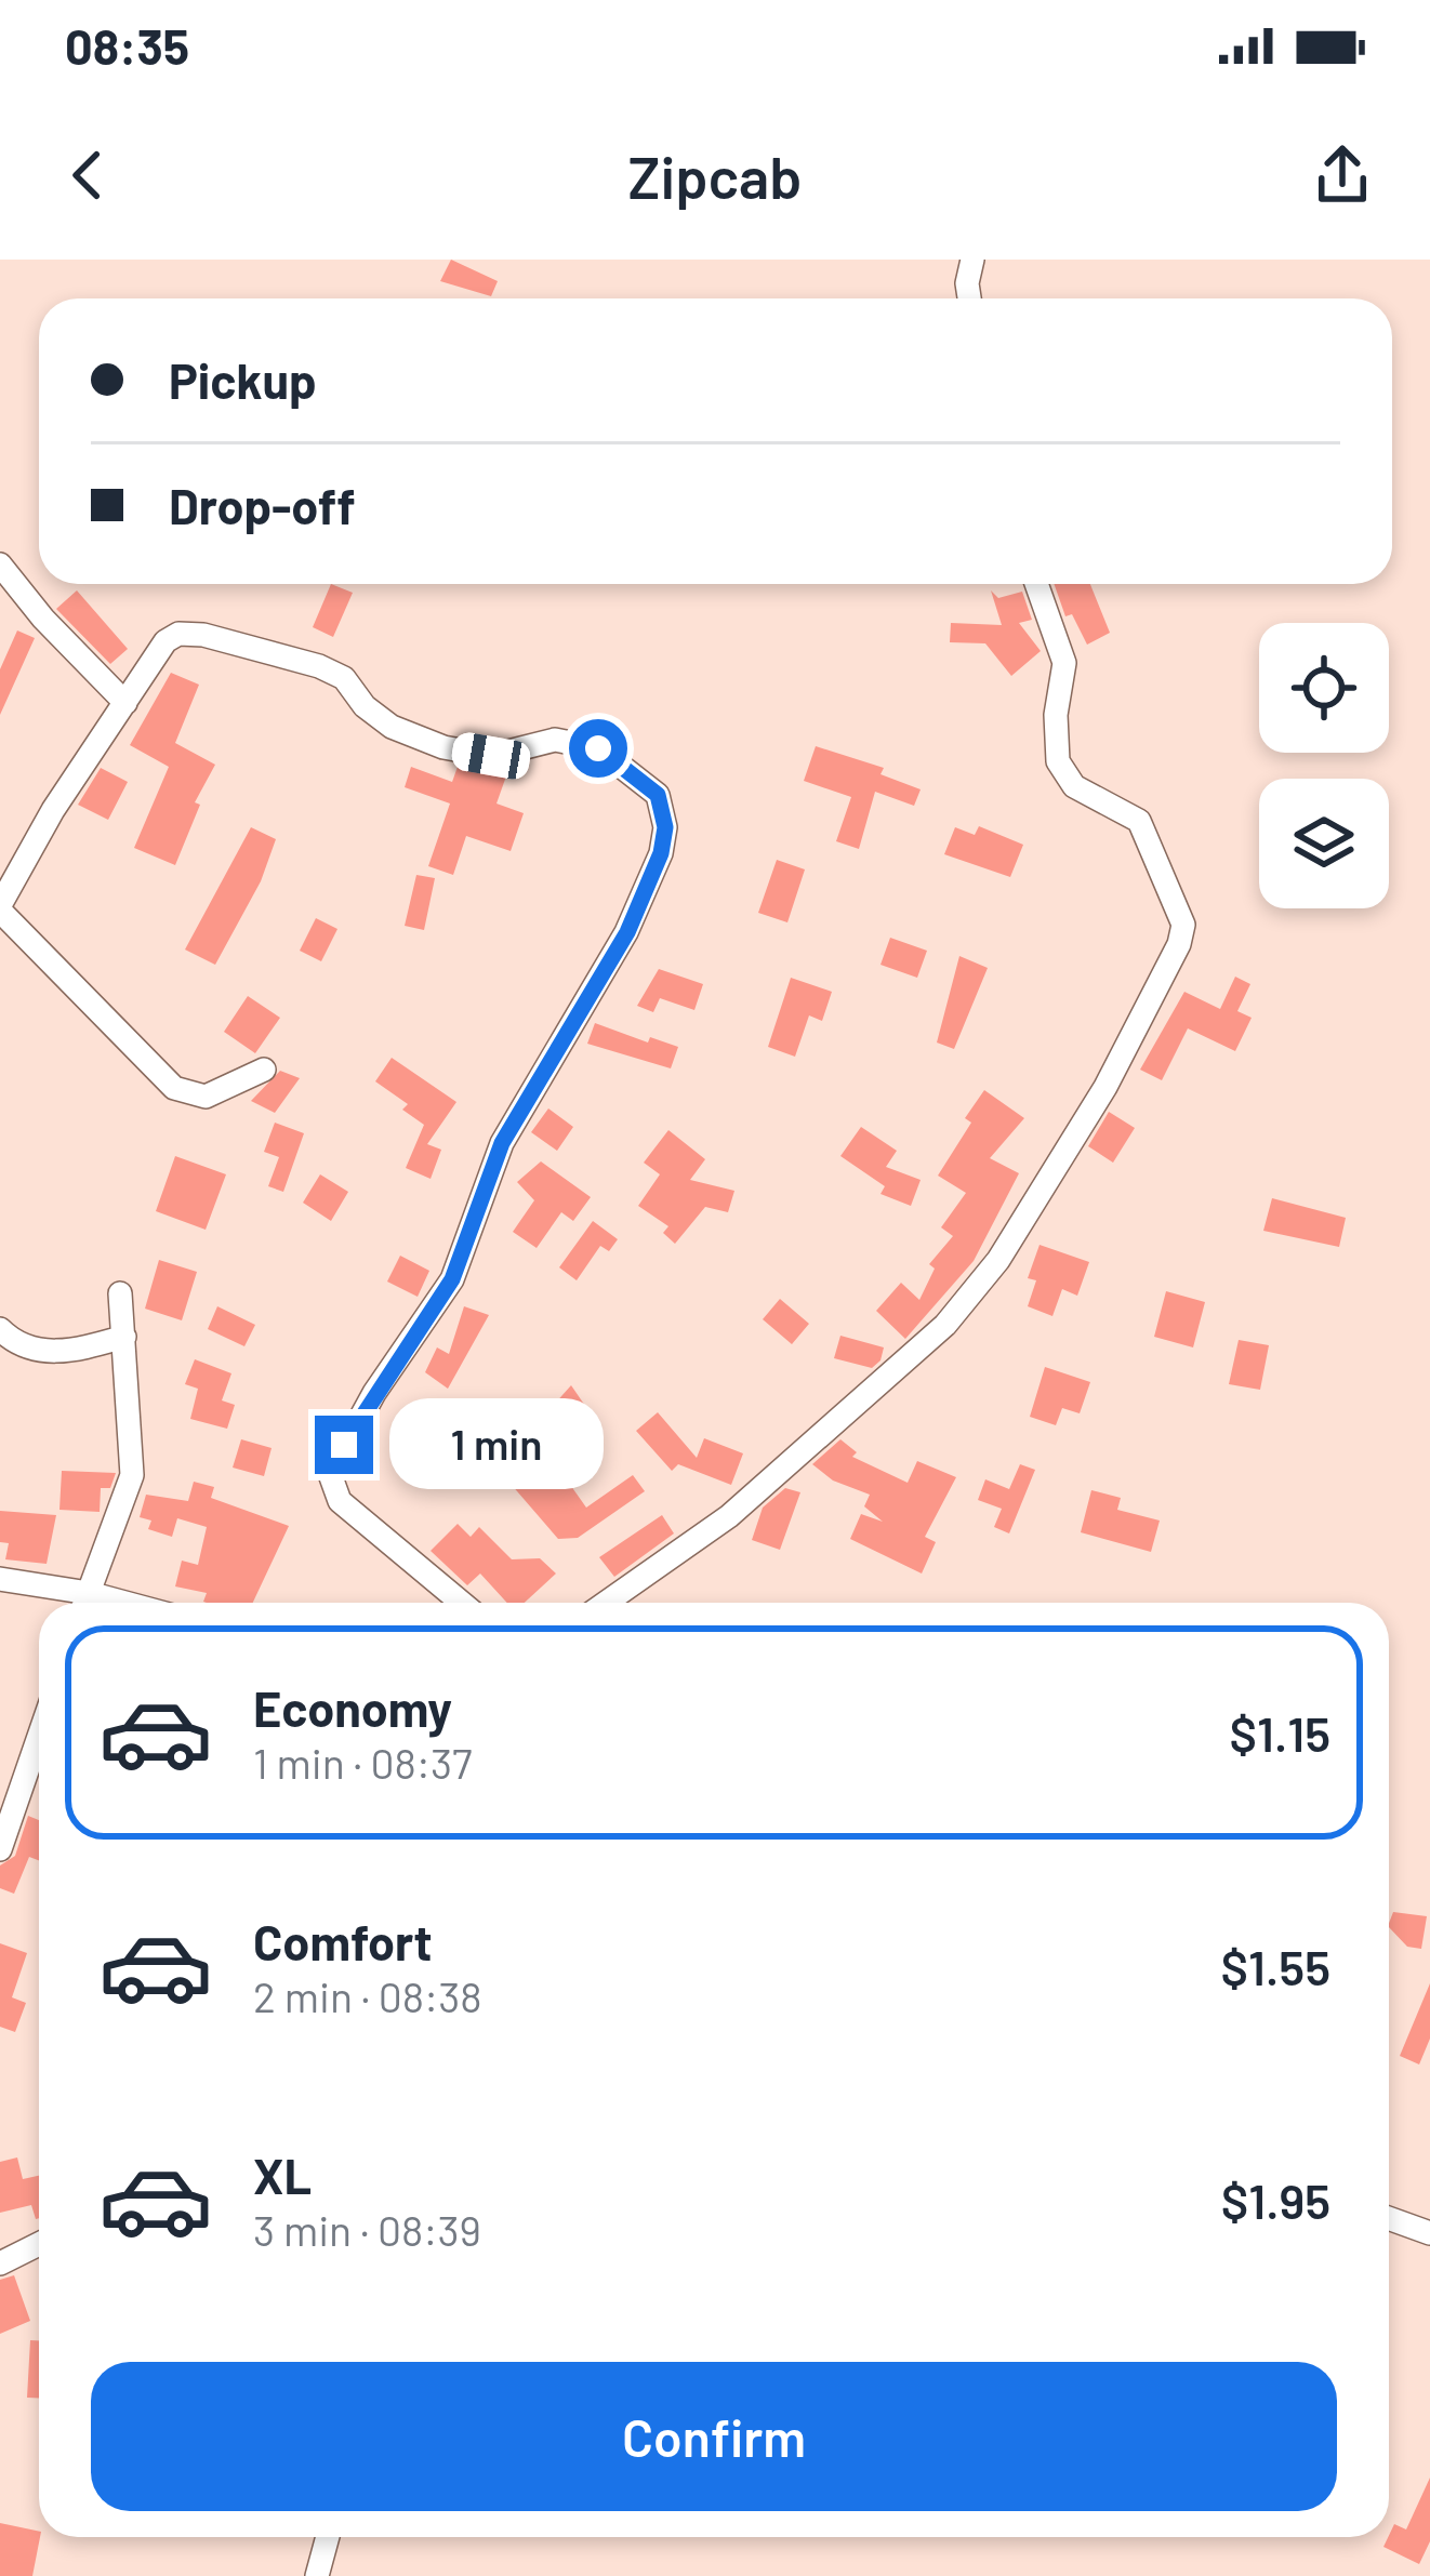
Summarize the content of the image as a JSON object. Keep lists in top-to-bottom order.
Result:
{
  "page": {
    "status": "08:35",
    "header": "Zipcab",
    "banner": ["Pickup", "Drop-off"],
    "bubble": "1 min",
    "list": [
      {
        "name": "Economy",
        "note": "1 min · 08:37",
        "value": "$1.15"
      },
      {
        "name": "Comfort",
        "note": "2 min · 08:38",
        "value": "$1.55"
      },
      {
        "name": "XL",
        "note": "3 min · 08:39",
        "value": "$1.95"
      }
    ],
    "buttons": "Confirm"
  }
}
